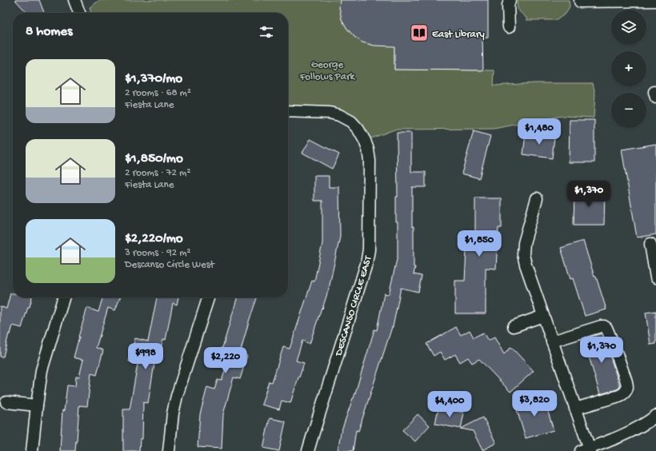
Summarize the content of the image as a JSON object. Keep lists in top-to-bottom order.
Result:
{
  "streets": {
    "street": ["DESCANSO CIRCLE EAST"]
  },
  "parks": ["George Follows Park"],
  "places": {
    "library": ["East Library"]
  },
  "page": {
    "map_buttons": ["+", "−"],
    "heading": "8 homes",
    "list": [
      {
        "name": "$1,370/mo",
        "note": "2 rooms · 68 m² · Fiesta Lane"
      },
      {
        "name": "$1,850/mo",
        "note": "2 rooms · 72 m² · Fiesta Lane"
      },
      {
        "name": "$2,220/mo",
        "note": "3 rooms · 92 m² · Descanso Circle West"
      }
    ],
    "price": [
      "$1,480",
      "$1,370",
      "$1,850",
      "$1,370",
      "$998",
      "$2,220",
      "$3,820",
      "$4,400"
    ]
  }
}
